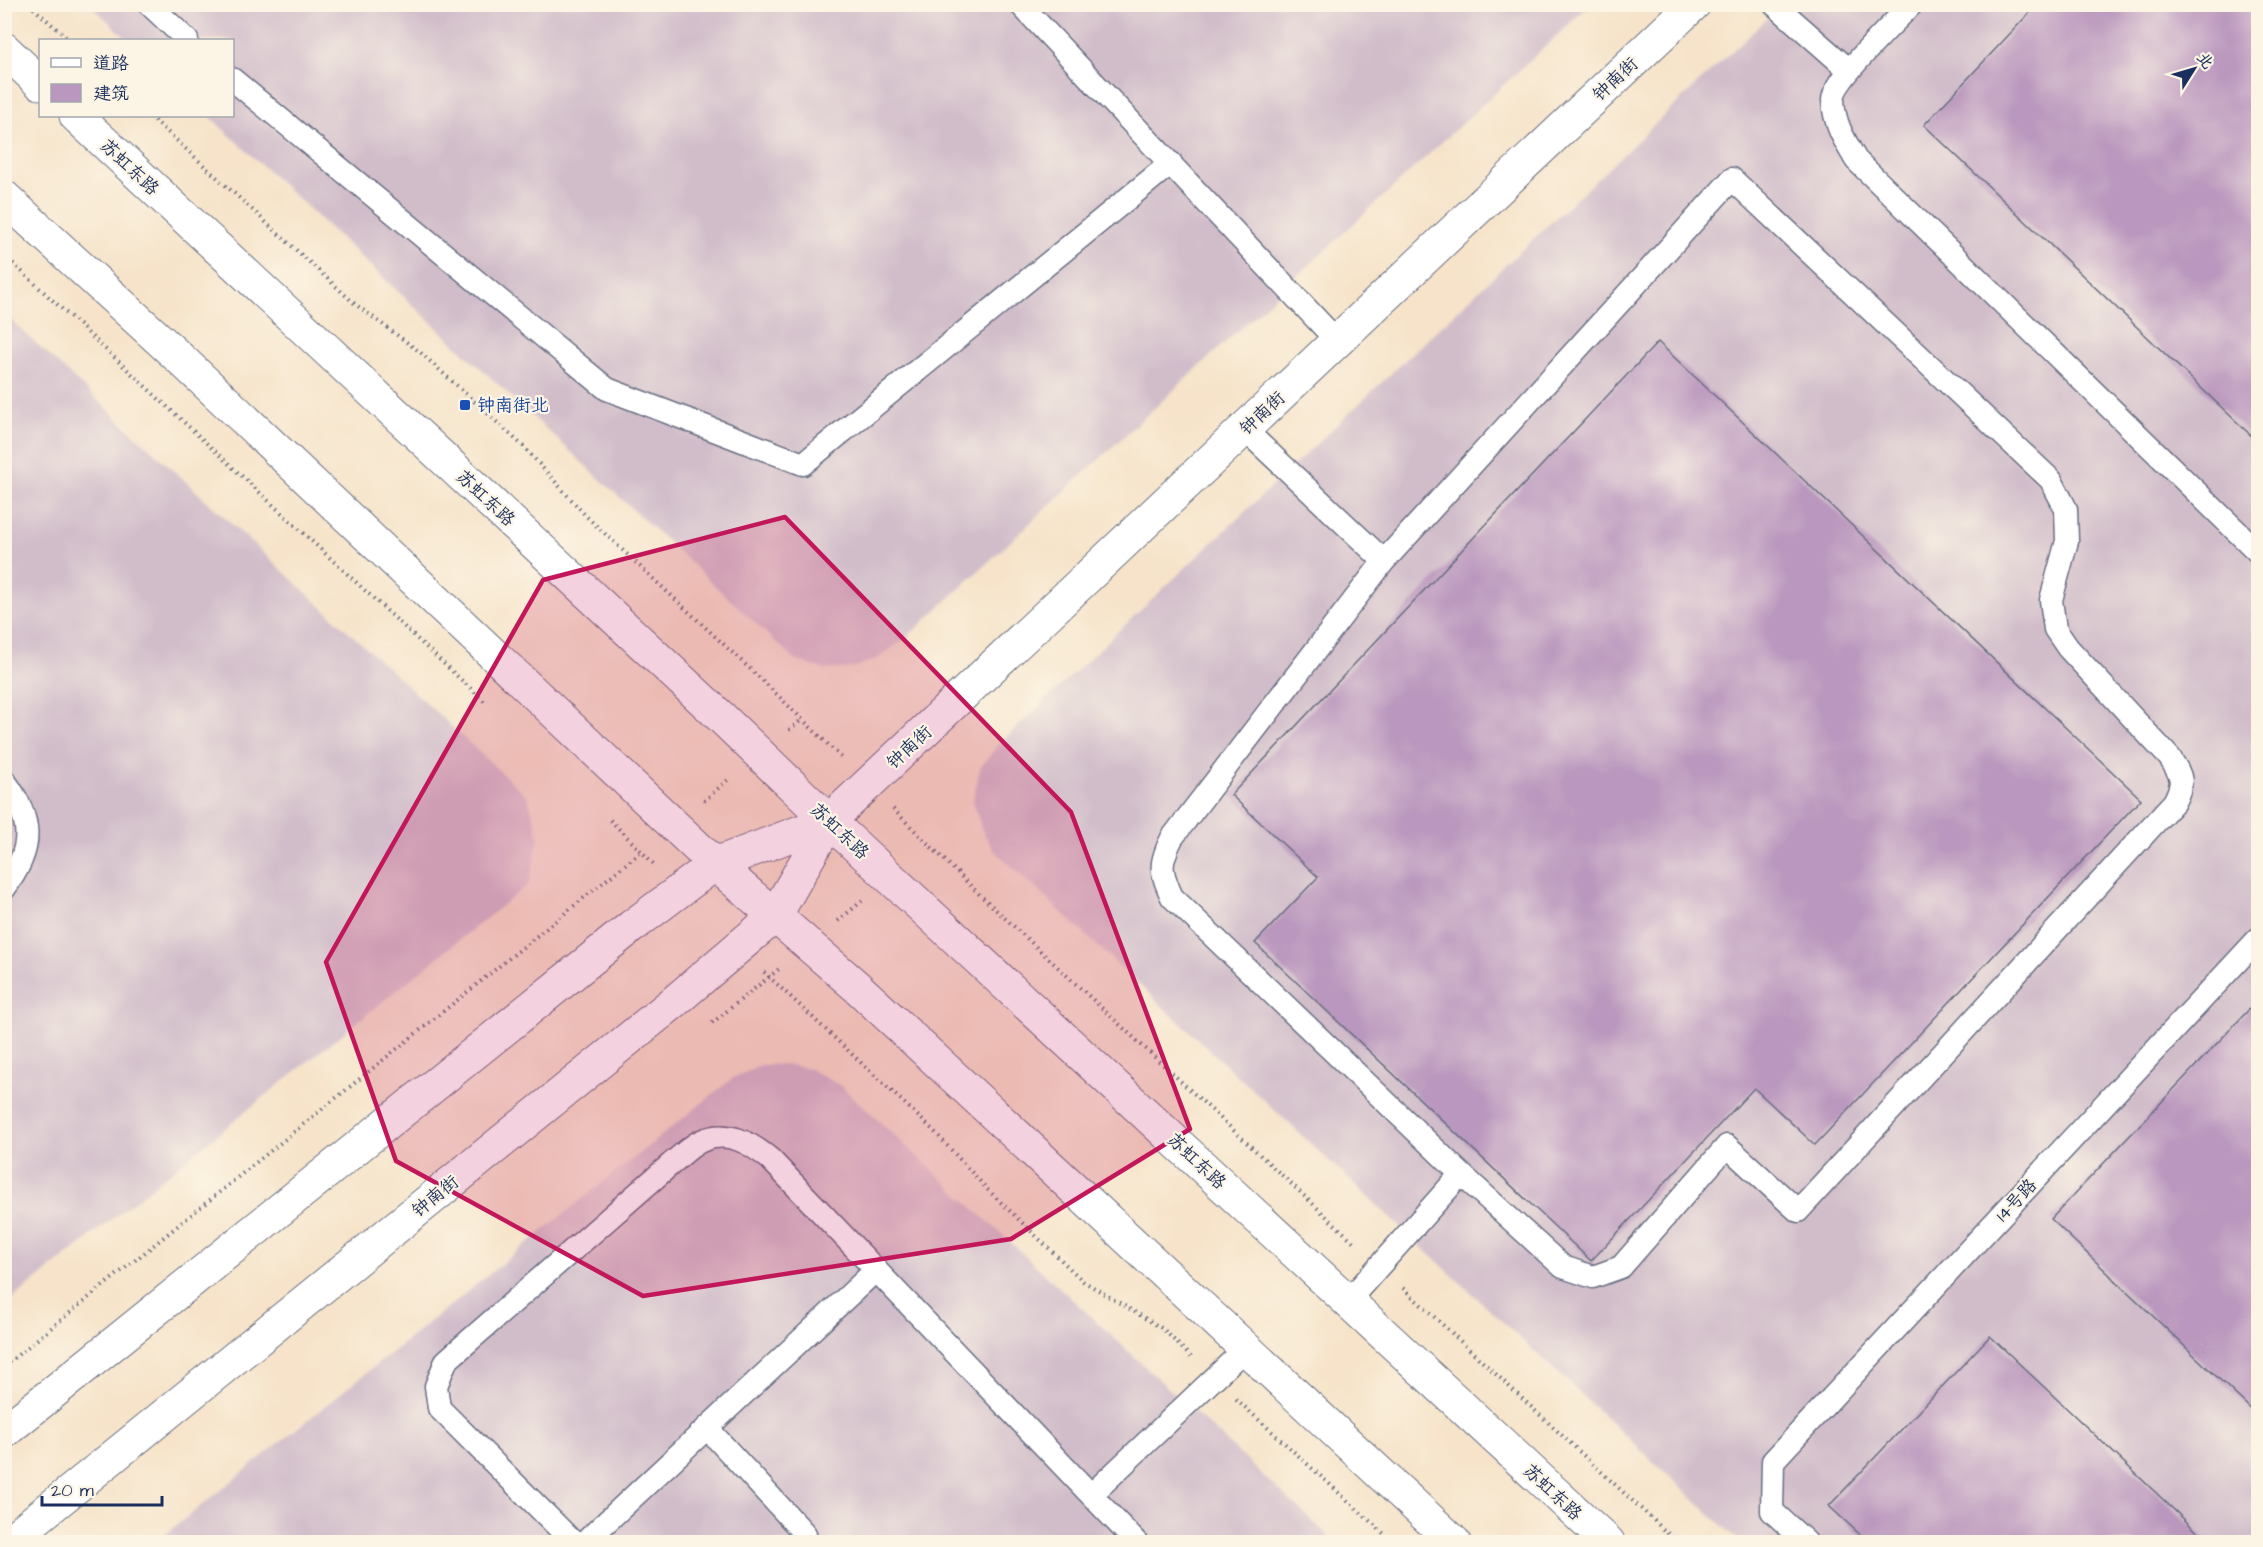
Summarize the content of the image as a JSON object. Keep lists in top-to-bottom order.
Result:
{
  "streets": {
    "main road": ["钟南街", "苏虹东路"],
    "lane": ["14号路"]
  },
  "crossings": [
    ["钟南街", "苏虹东路"]
  ],
  "places": {
    "transit": ["钟南街北"]
  },
  "legend": ["道路", "建筑"],
  "scale_bar": "20 m",
  "north": "top right"
}
